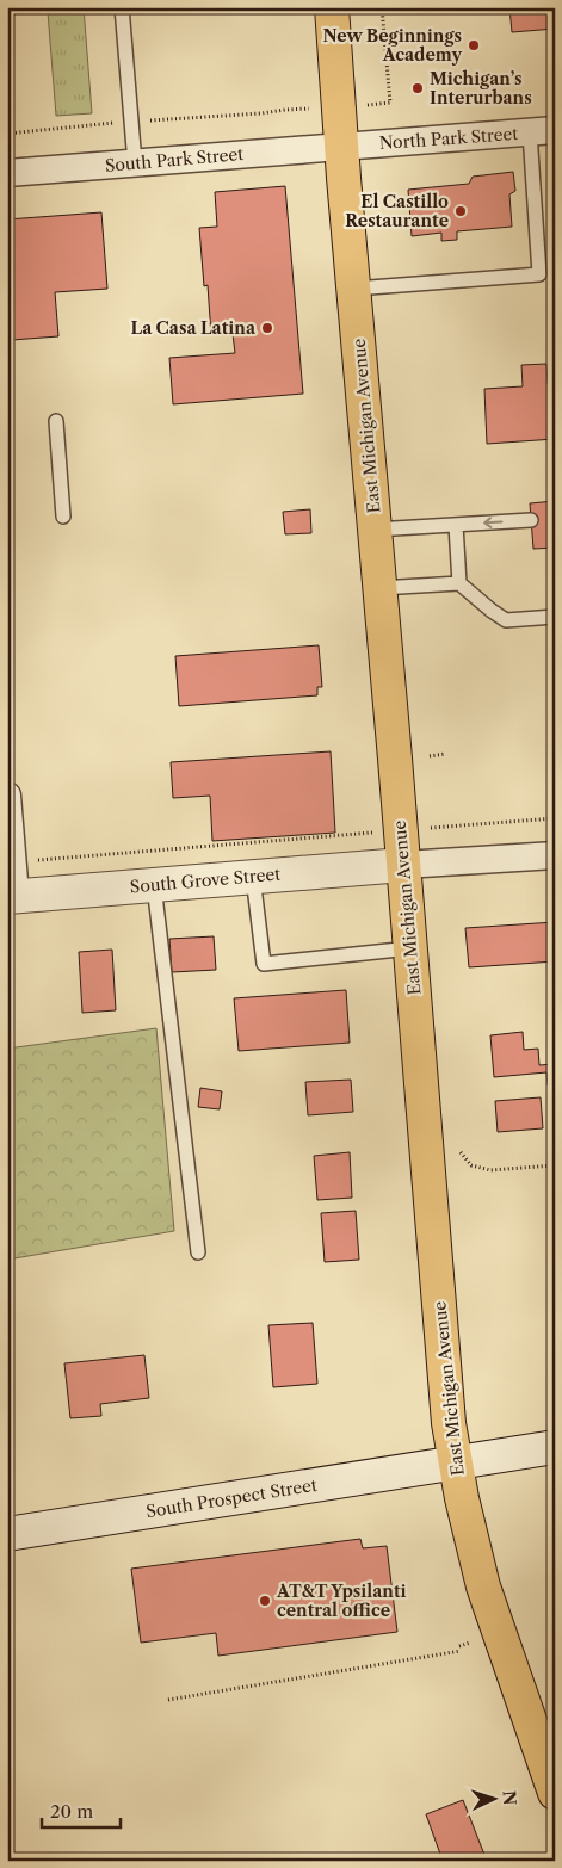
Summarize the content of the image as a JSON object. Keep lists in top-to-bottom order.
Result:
{
  "streets": {
    "main road": ["East Michigan Avenue", "South Grove Street", "South Prospect Street"],
    "street": ["North Park Street", "South Park Street"]
  },
  "crossings": [
    ["North Park Street", "South Park Street"],
    ["North Park Street", "East Michigan Avenue"],
    ["South Park Street", "East Michigan Avenue"],
    ["East Michigan Avenue", "South Grove Street"],
    ["East Michigan Avenue", "South Prospect Street"]
  ],
  "places": [
    "New Beginnings Academy",
    "Michigan’s Interurbans",
    "El Castillo Restaurante",
    "La Casa Latina",
    "AT&T Ypsilanti central office"
  ],
  "scale_bar": "20 m",
  "north": "right"
}
